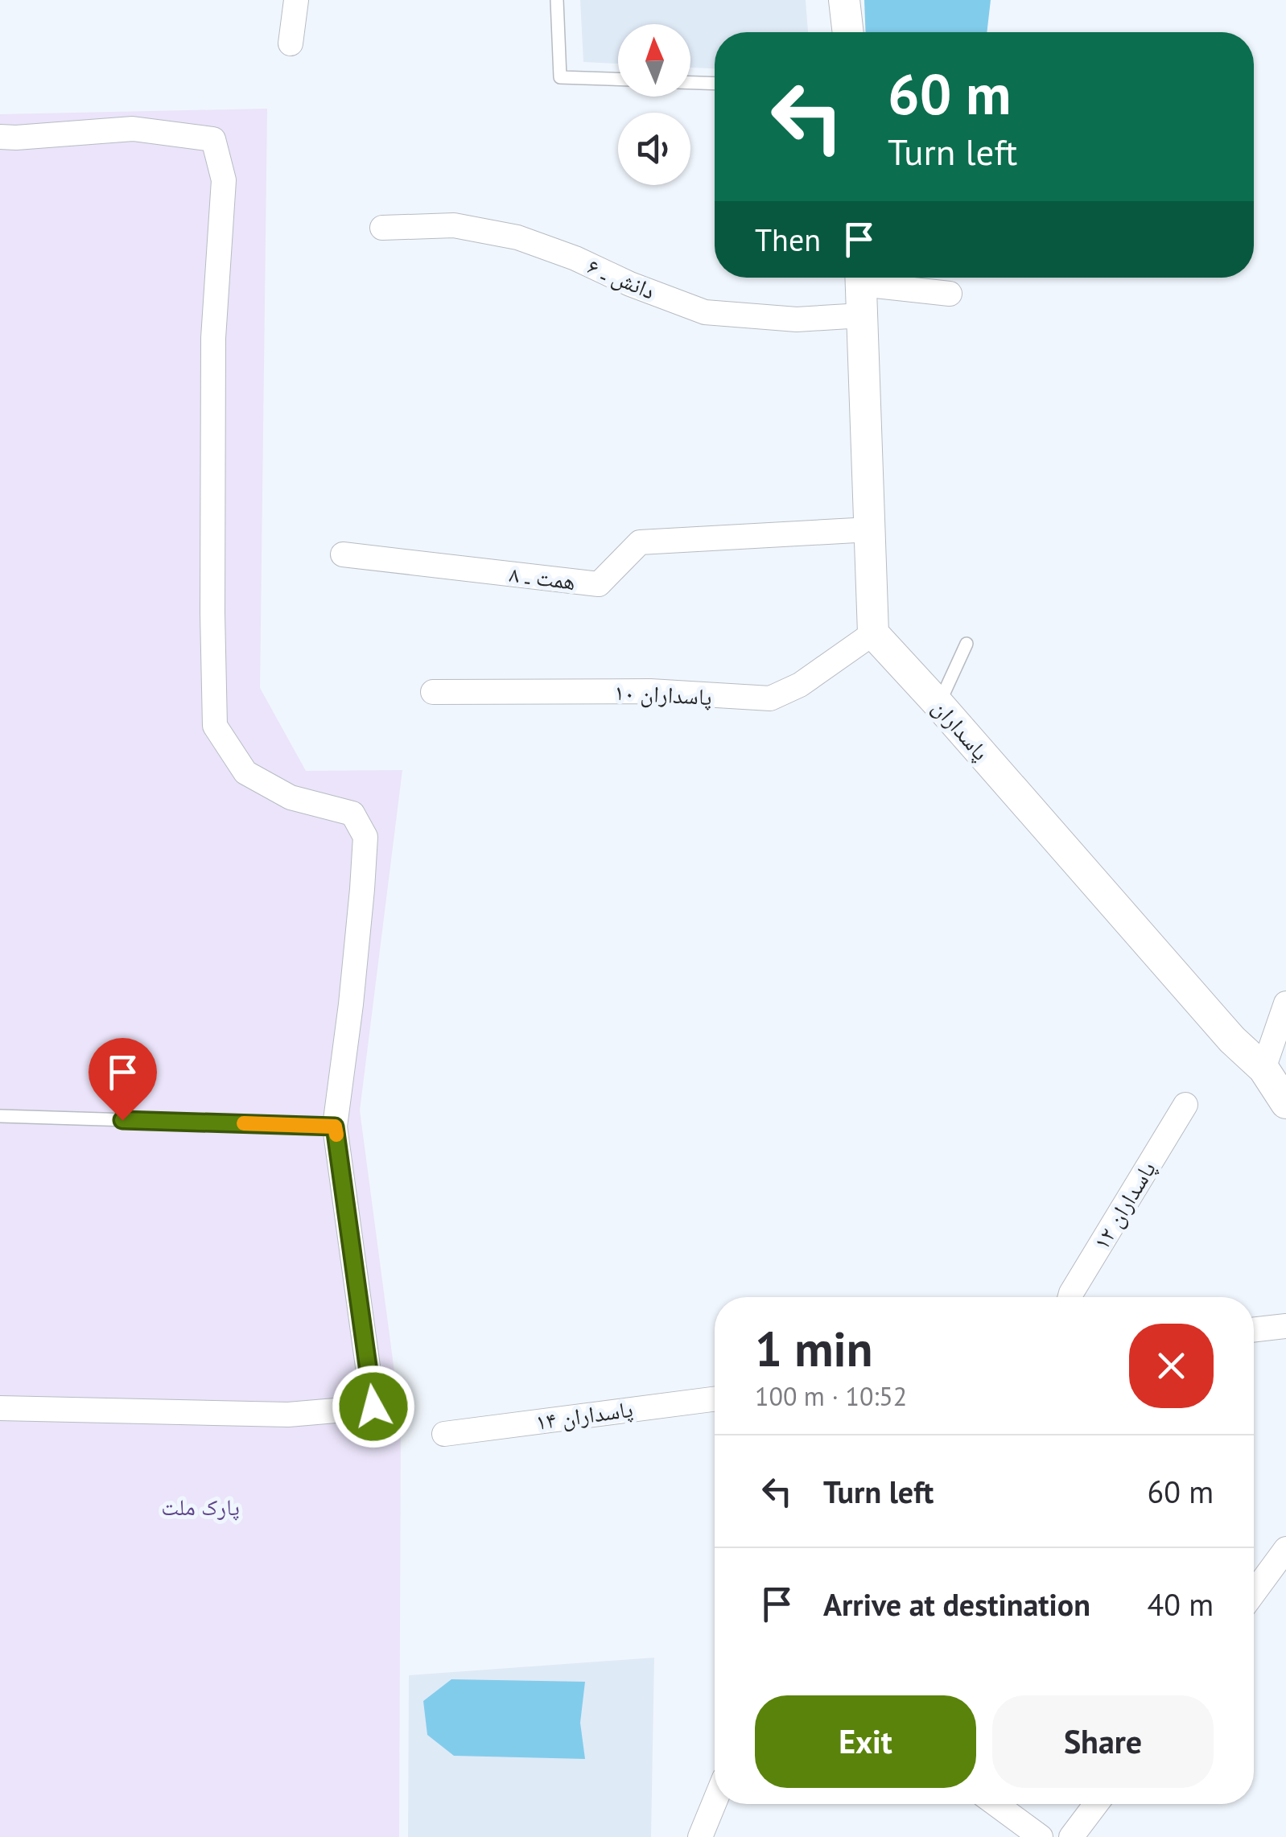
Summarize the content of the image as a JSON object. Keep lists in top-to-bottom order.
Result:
{
  "streets": {
    "street": [
      "دانش ـ ۶",
      "همت ـ ۸",
      "پاسداران ۱۰",
      "پاسداران",
      "پاسداران ۱۲",
      "پاسداران ۱۴"
    ]
  },
  "crossings": [
    ["پاسداران ۱۰", "پاسداران"]
  ],
  "parks": ["پارک ملت"],
  "north": "top",
  "page": {
    "turn": ["60 m", "Turn left"],
    "then": "Then",
    "heading": ["1 min", "100 m · 10:52"],
    "list": [
      {
        "name": "Turn left",
        "value": "60 m"
      },
      {
        "name": "Arrive at destination",
        "value": "40 m"
      }
    ],
    "buttons": ["Exit", "Share"]
  }
}
